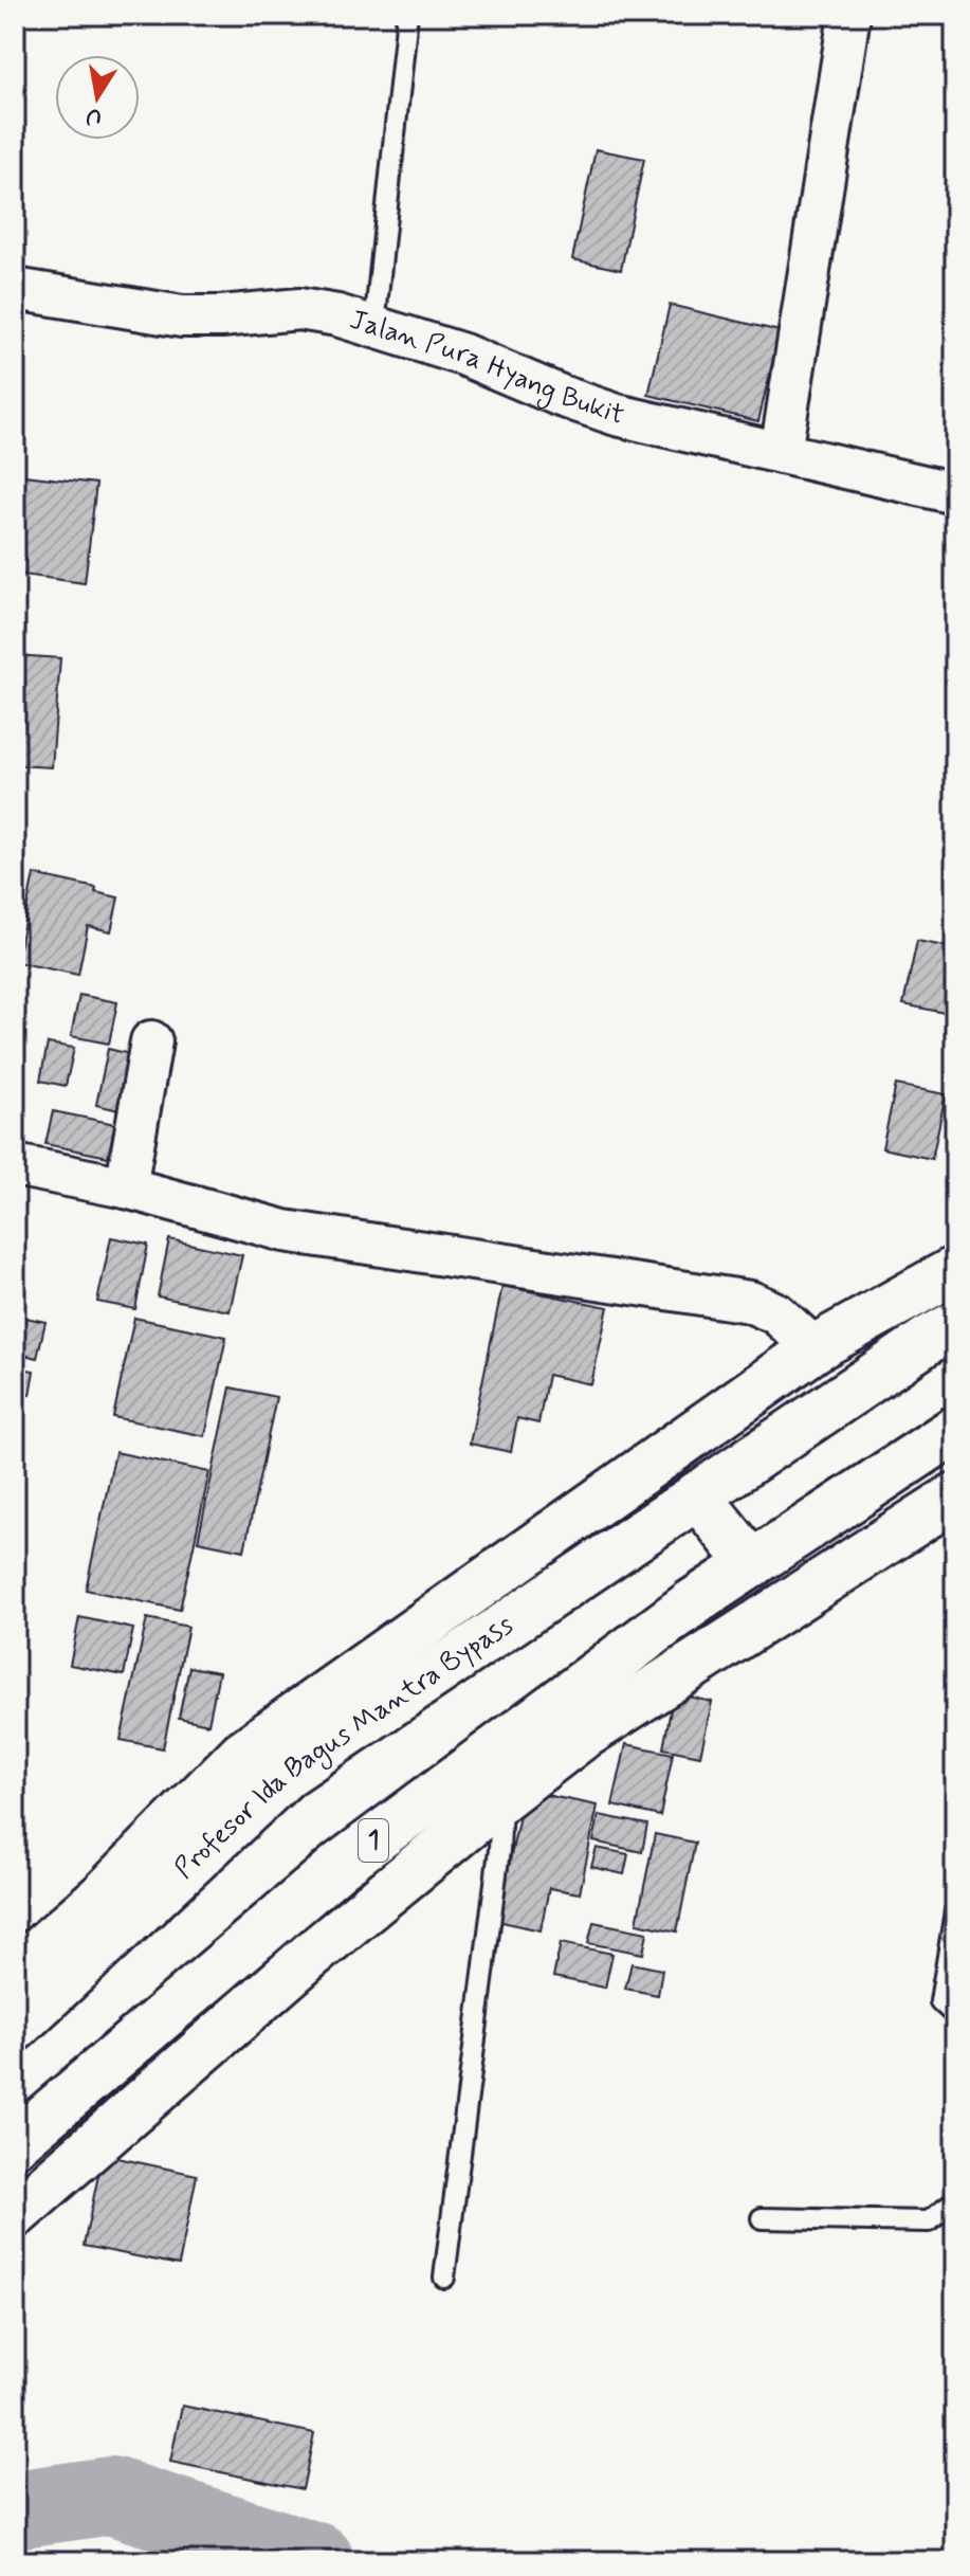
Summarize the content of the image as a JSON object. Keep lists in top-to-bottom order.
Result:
{
  "streets": {
    "main road": ["Profesor Ida Bagus Mantra Bypass", "1"],
    "street": ["Jalan Pura Hyang Bukit"]
  },
  "north": "bottom"
}
